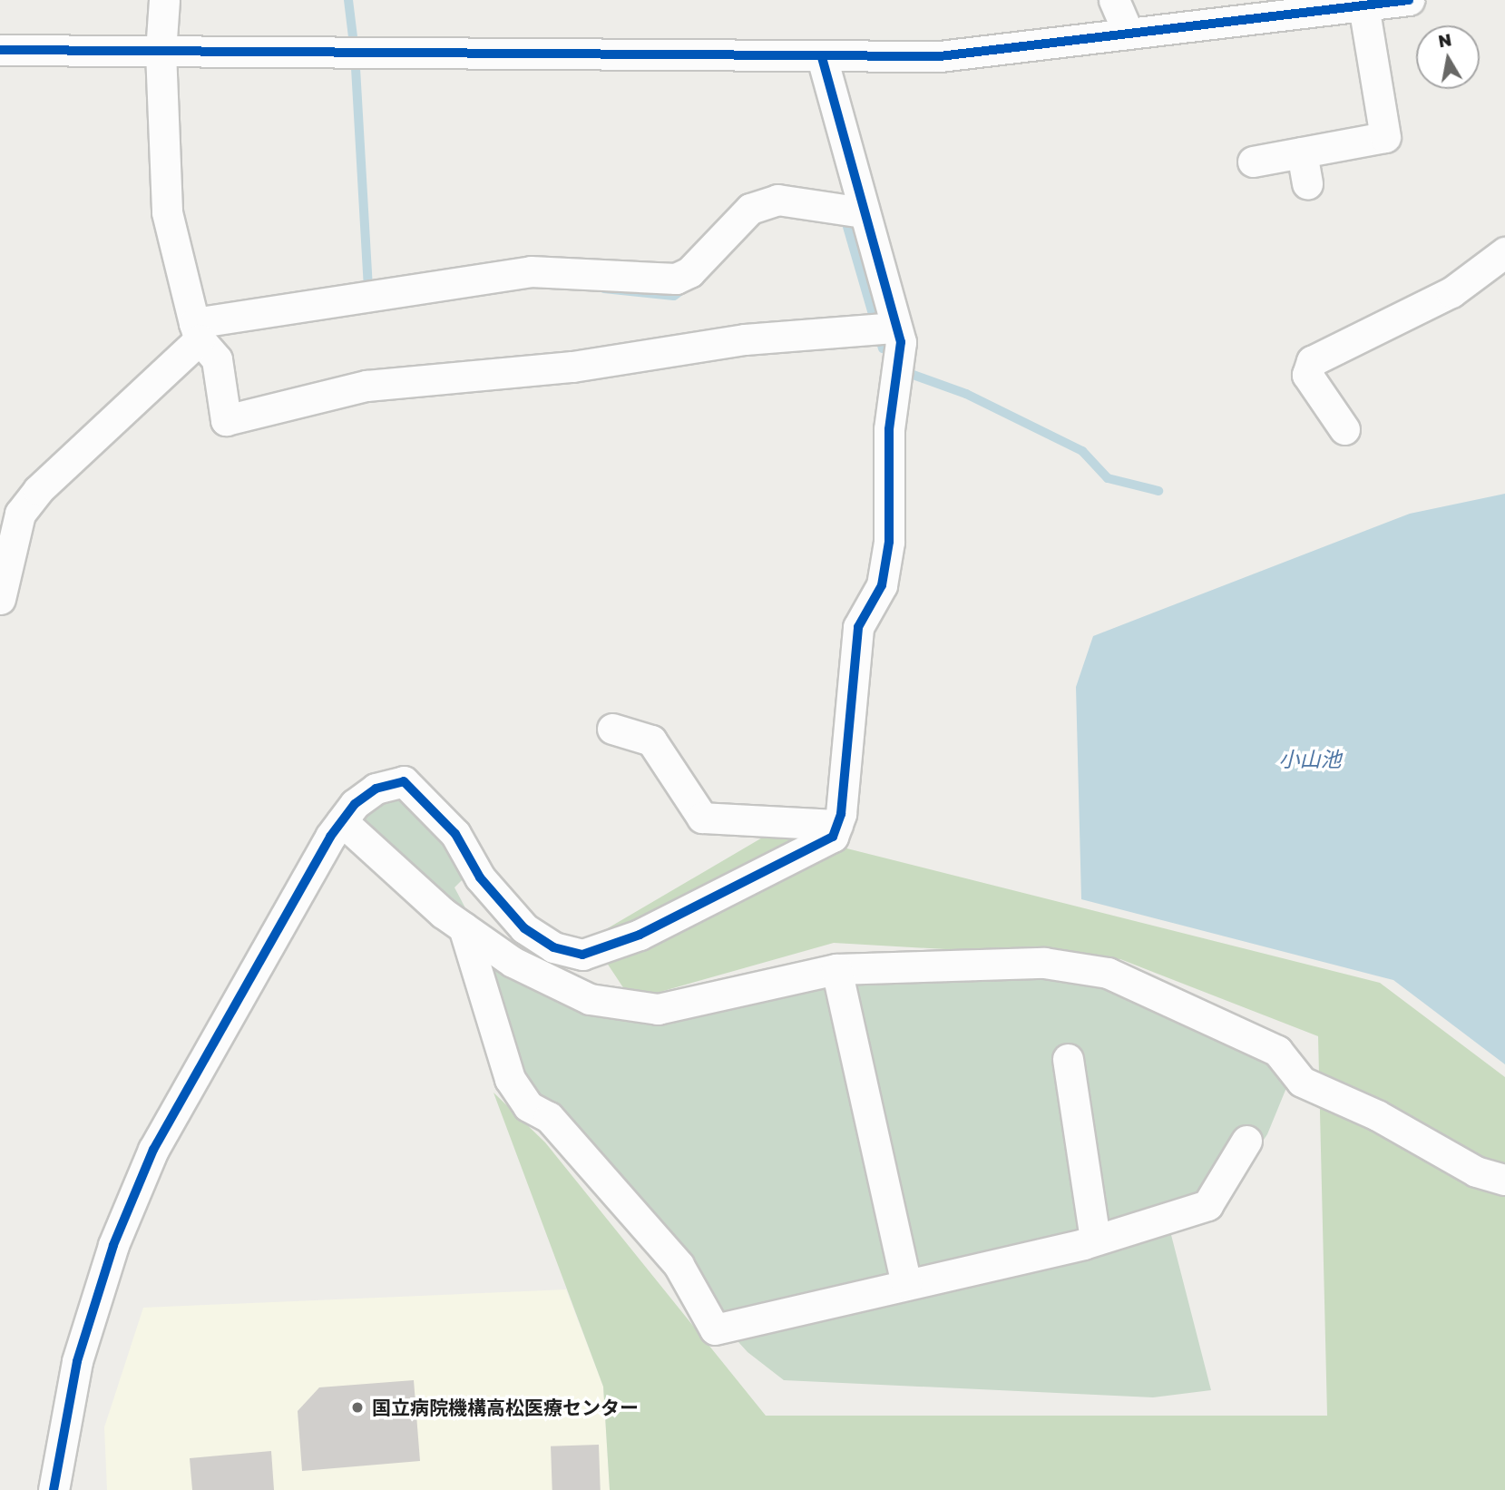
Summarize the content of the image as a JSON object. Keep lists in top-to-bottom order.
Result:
{
  "water": ["小山池"],
  "places": ["国立病院機構高松医療センター"],
  "north": "top"
}
